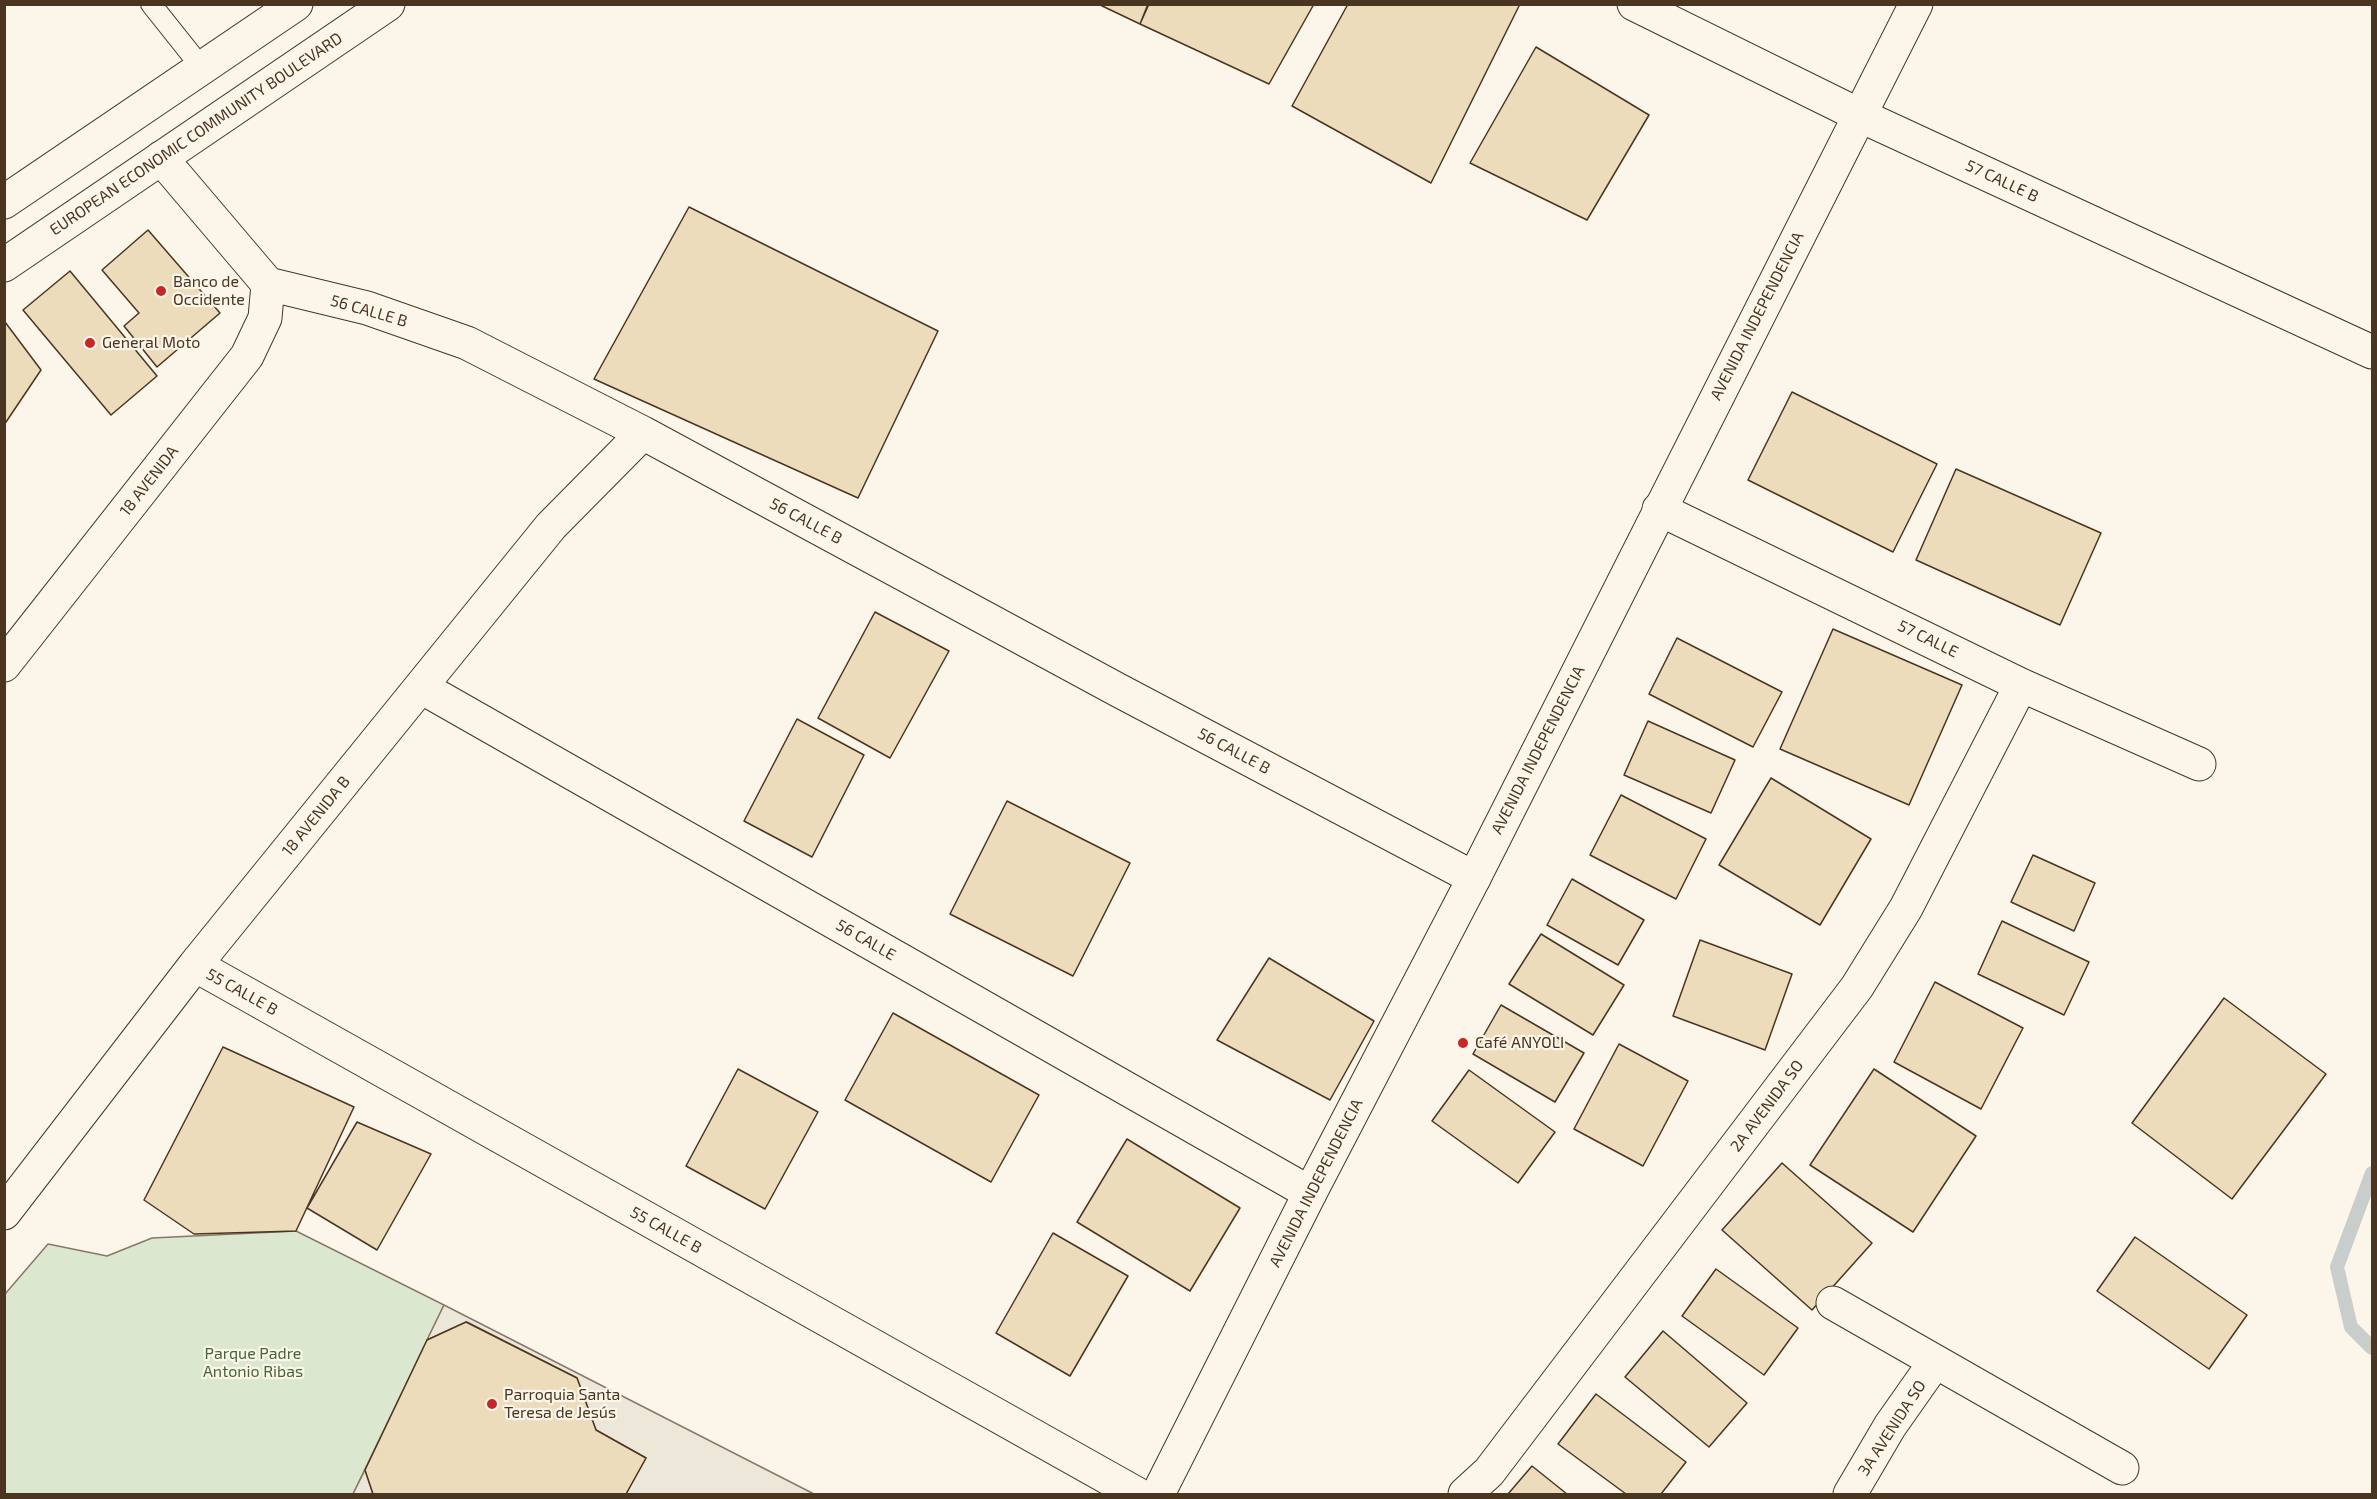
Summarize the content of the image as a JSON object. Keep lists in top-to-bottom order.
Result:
{
  "streets": {
    "street": [
      "EUROPEAN ECONOMIC COMMUNITY BOULEVARD",
      "57 CALLE B",
      "56 CALLE B",
      "AVENIDA INDEPENDENCIA",
      "18 AVENIDA",
      "57 CALLE",
      "18 AVENIDA B",
      "56 CALLE",
      "55 CALLE B",
      "2A AVENIDA SO",
      "3A AVENIDA SO"
    ]
  },
  "crossings": [
    ["57 CALLE B", "AVENIDA INDEPENDENCIA"],
    ["56 CALLE B", "AVENIDA INDEPENDENCIA"],
    ["56 CALLE B", "18 AVENIDA"],
    ["56 CALLE B", "18 AVENIDA B"],
    ["AVENIDA INDEPENDENCIA", "57 CALLE"],
    ["AVENIDA INDEPENDENCIA", "56 CALLE"],
    ["57 CALLE", "2A AVENIDA SO"],
    ["18 AVENIDA B", "56 CALLE"],
    ["18 AVENIDA B", "55 CALLE B"]
  ],
  "parks": ["Parque Padre Antonio Ribas"],
  "places": [
    "Banco de Occidente",
    "General Moto",
    "Café ANYOLI",
    "Parroquia Santa Teresa de Jesús"
  ]
}
